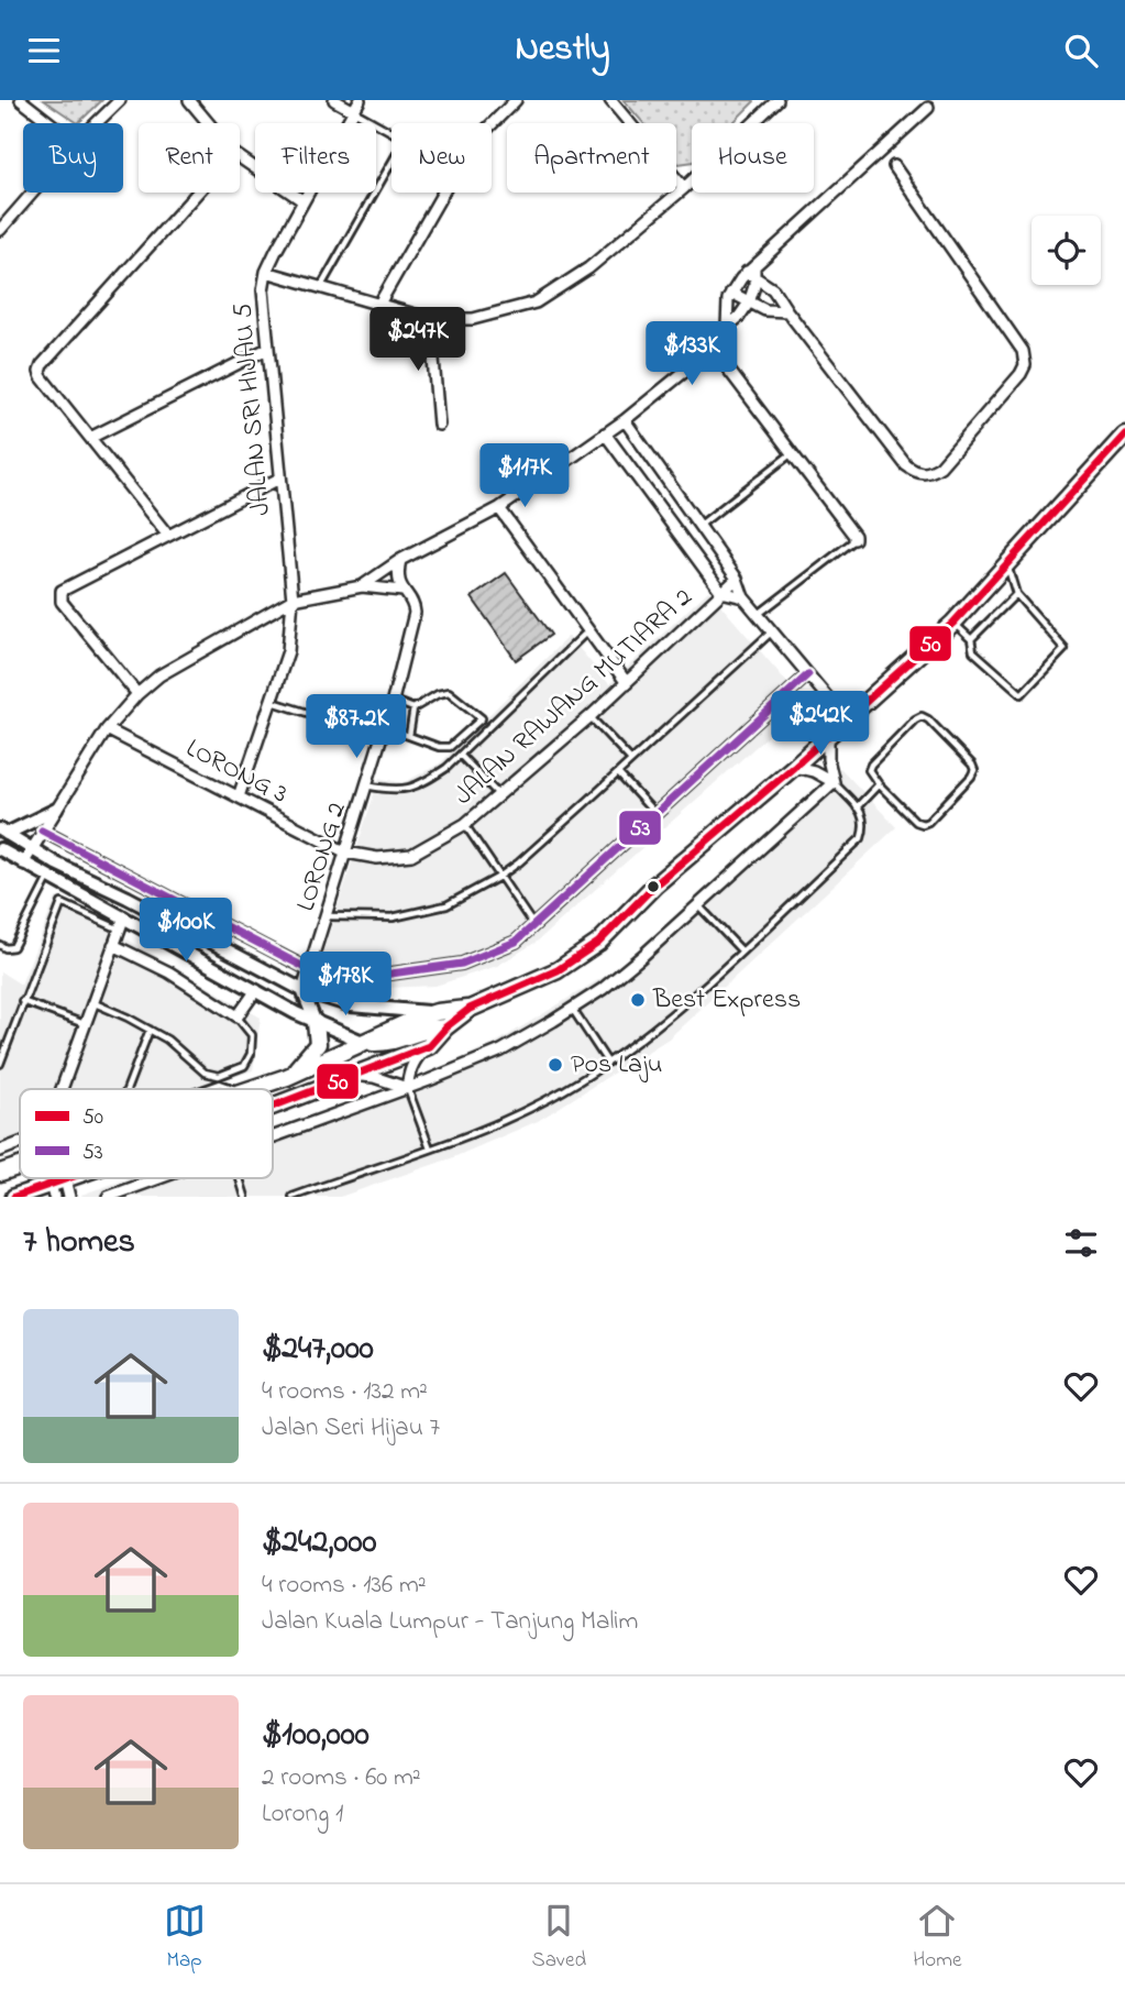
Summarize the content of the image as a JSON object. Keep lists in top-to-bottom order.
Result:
{
  "streets": {
    "street": [
      "JALAN SRI HIJAU 5",
      "JALAN RAWANG MUTIARA 2",
      "LORONG 3",
      "LORONG 2"
    ]
  },
  "crossings": [
    ["JALAN SRI HIJAU 5", "LORONG 3"],
    ["JALAN RAWANG MUTIARA 2", "LORONG 3"],
    ["JALAN RAWANG MUTIARA 2", "LORONG 2"],
    ["LORONG 3", "LORONG 2"]
  ],
  "places": ["Best Express", "Pos Laju"],
  "lines": ["transit line 50", "transit line 53"],
  "legend": ["50", "53"],
  "page": {
    "header": "Nestly",
    "chip": [
      "Buy",
      "Rent",
      "Filters",
      "New",
      "Apartment",
      "House"
    ],
    "price": [
      "$247K",
      "$133K",
      "$117K",
      "$242K",
      "$87.2K",
      "$100K",
      "$178K"
    ],
    "heading": "7 homes",
    "list": [
      {
        "name": "$247,000",
        "note": "4 rooms · 132 m² · Jalan Seri Hijau 7"
      },
      {
        "name": "$242,000",
        "note": "4 rooms · 136 m² · Jalan Kuala Lumpur - Tanjung Malim"
      },
      {
        "name": "$100,000",
        "note": "2 rooms · 60 m² · Lorong 1"
      }
    ],
    "tabs": ["Map", "Saved", "Home"]
  }
}
